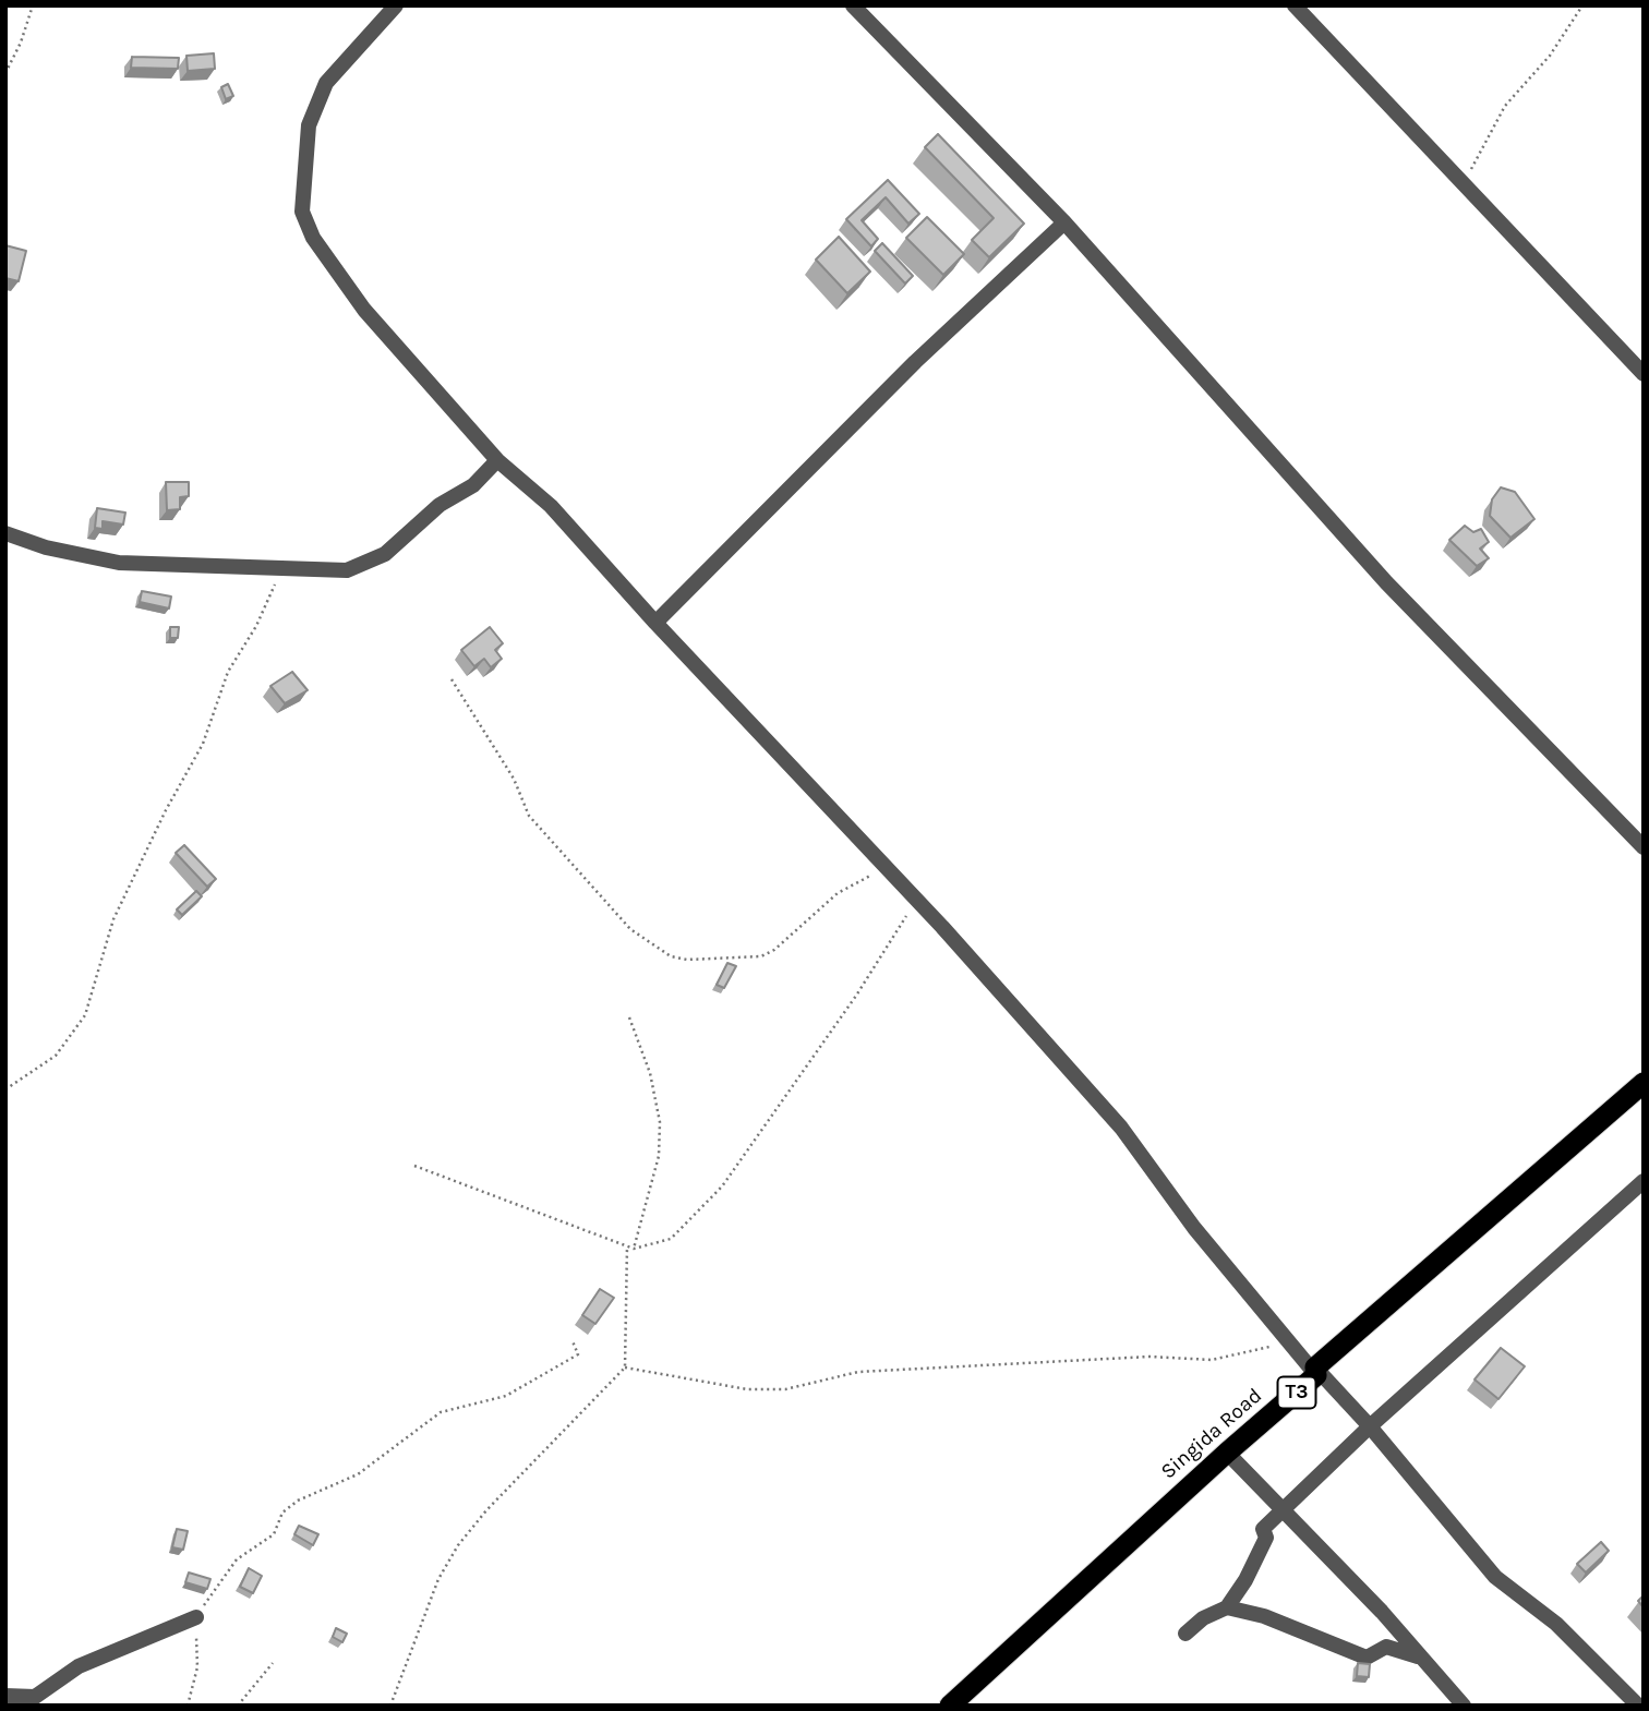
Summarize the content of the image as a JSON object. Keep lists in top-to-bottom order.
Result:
{
  "streets": {
    "highway": ["T3", "Singida Road"]
  }
}
